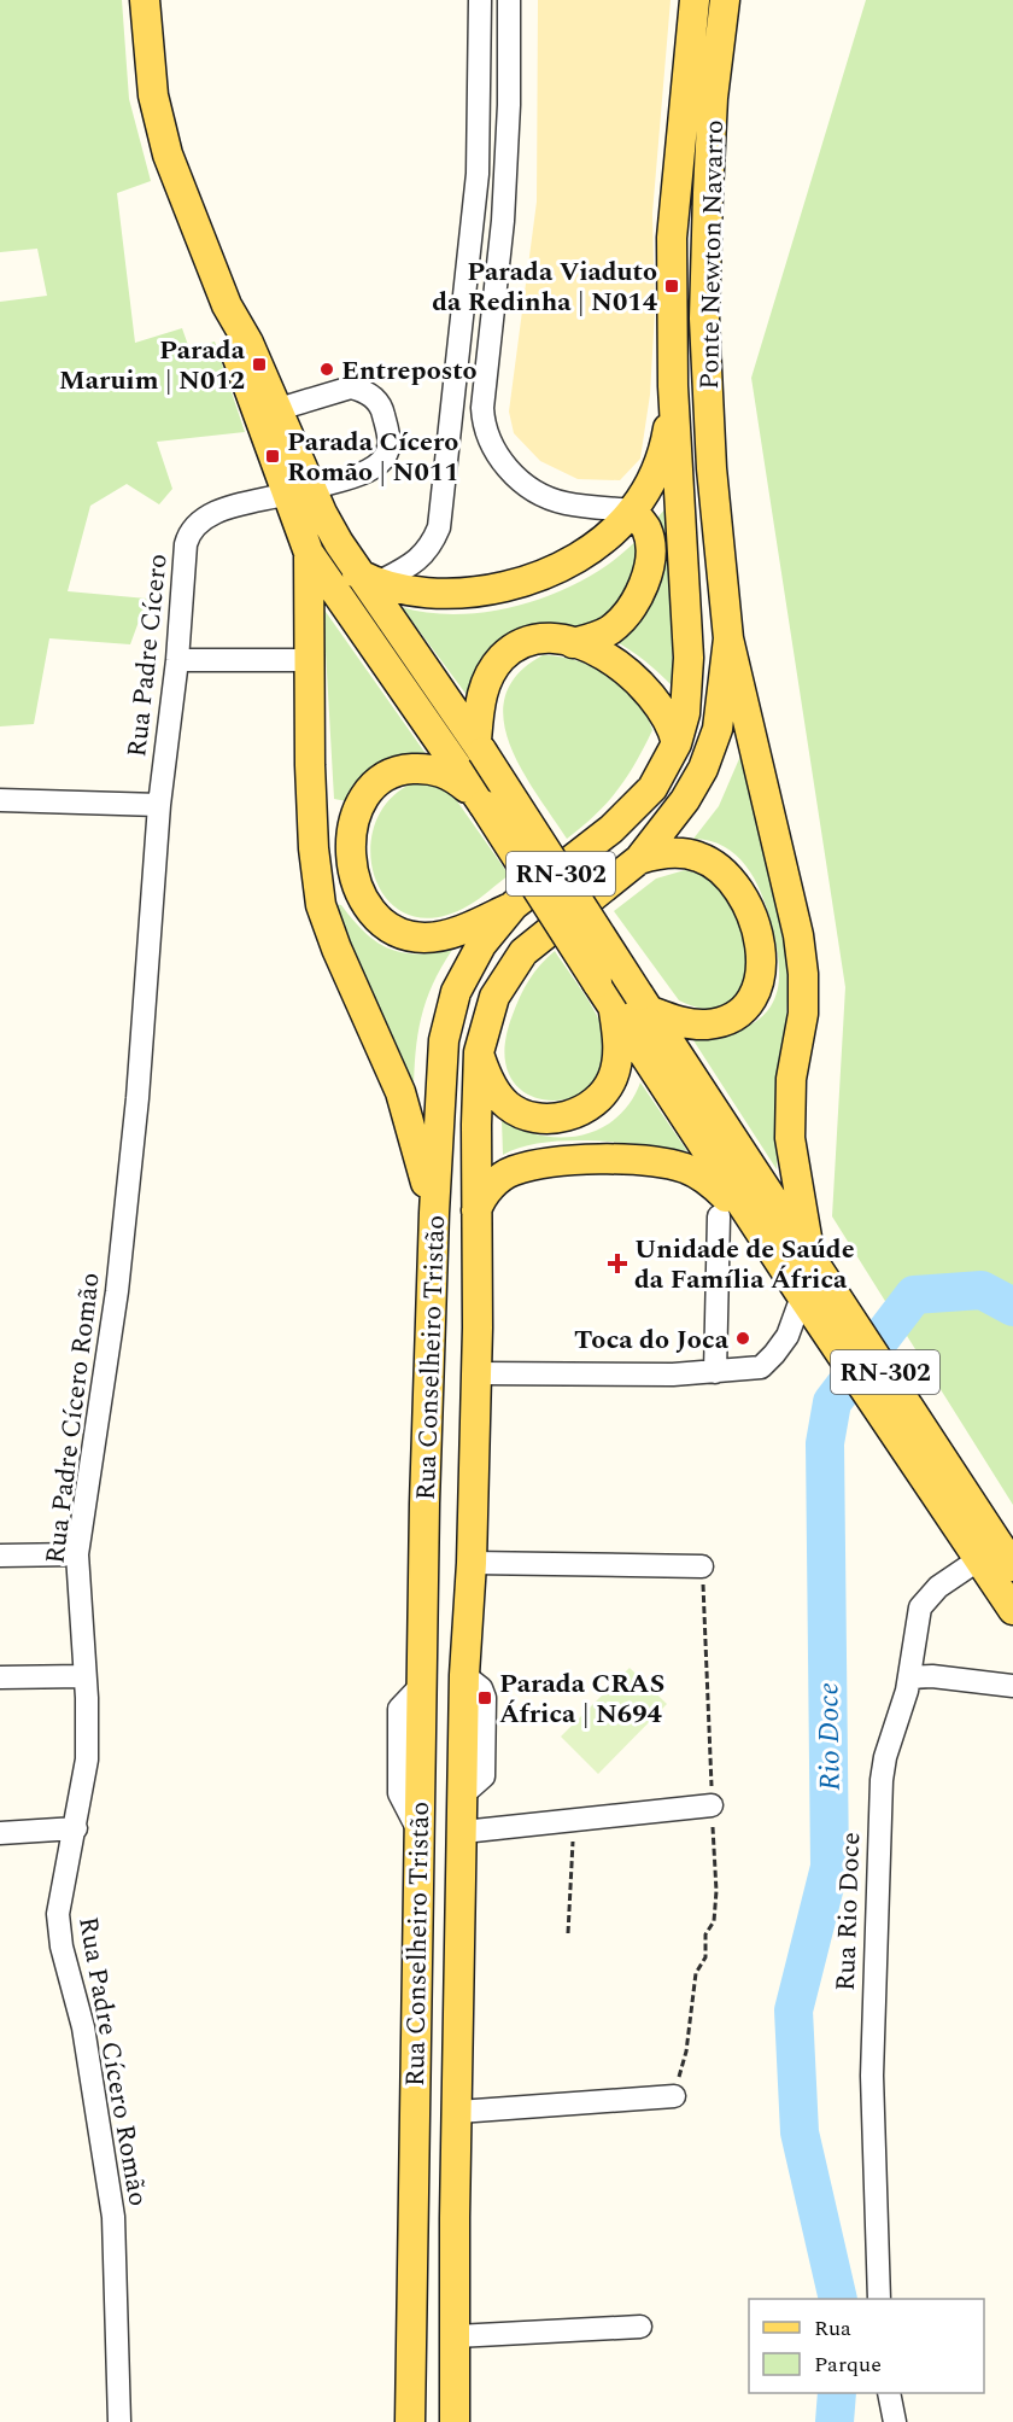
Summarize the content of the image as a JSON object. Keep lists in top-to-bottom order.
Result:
{
  "streets": {
    "main road": ["Ponte Newton Navarro", "RN-302", "Rua Conselheiro Tristão"],
    "street": ["Rua Padre Cícero", "Rua Padre Cícero Romão", "Rua Rio Doce"]
  },
  "crossings": [
    ["Ponte Newton Navarro", "Rua Conselheiro Tristão"],
    ["Rua Padre Cícero", "RN-302"],
    ["Rua Padre Cícero", "Rua Padre Cícero Romão"],
    ["RN-302", "Rua Rio Doce"]
  ],
  "water": ["Rio Doce"],
  "places": {
    "transit": [
      "Parada Viaduto da Redinha | N014",
      "Parada Maruim | N012",
      "Parada Cícero Romão | N011",
      "Parada CRAS África | N694"
    ],
    "other": ["Entreposto", "Toca do Joca"],
    "health": ["Unidade de Saúde da Família África"]
  },
  "legend": ["Rua", "Parque"]
}
